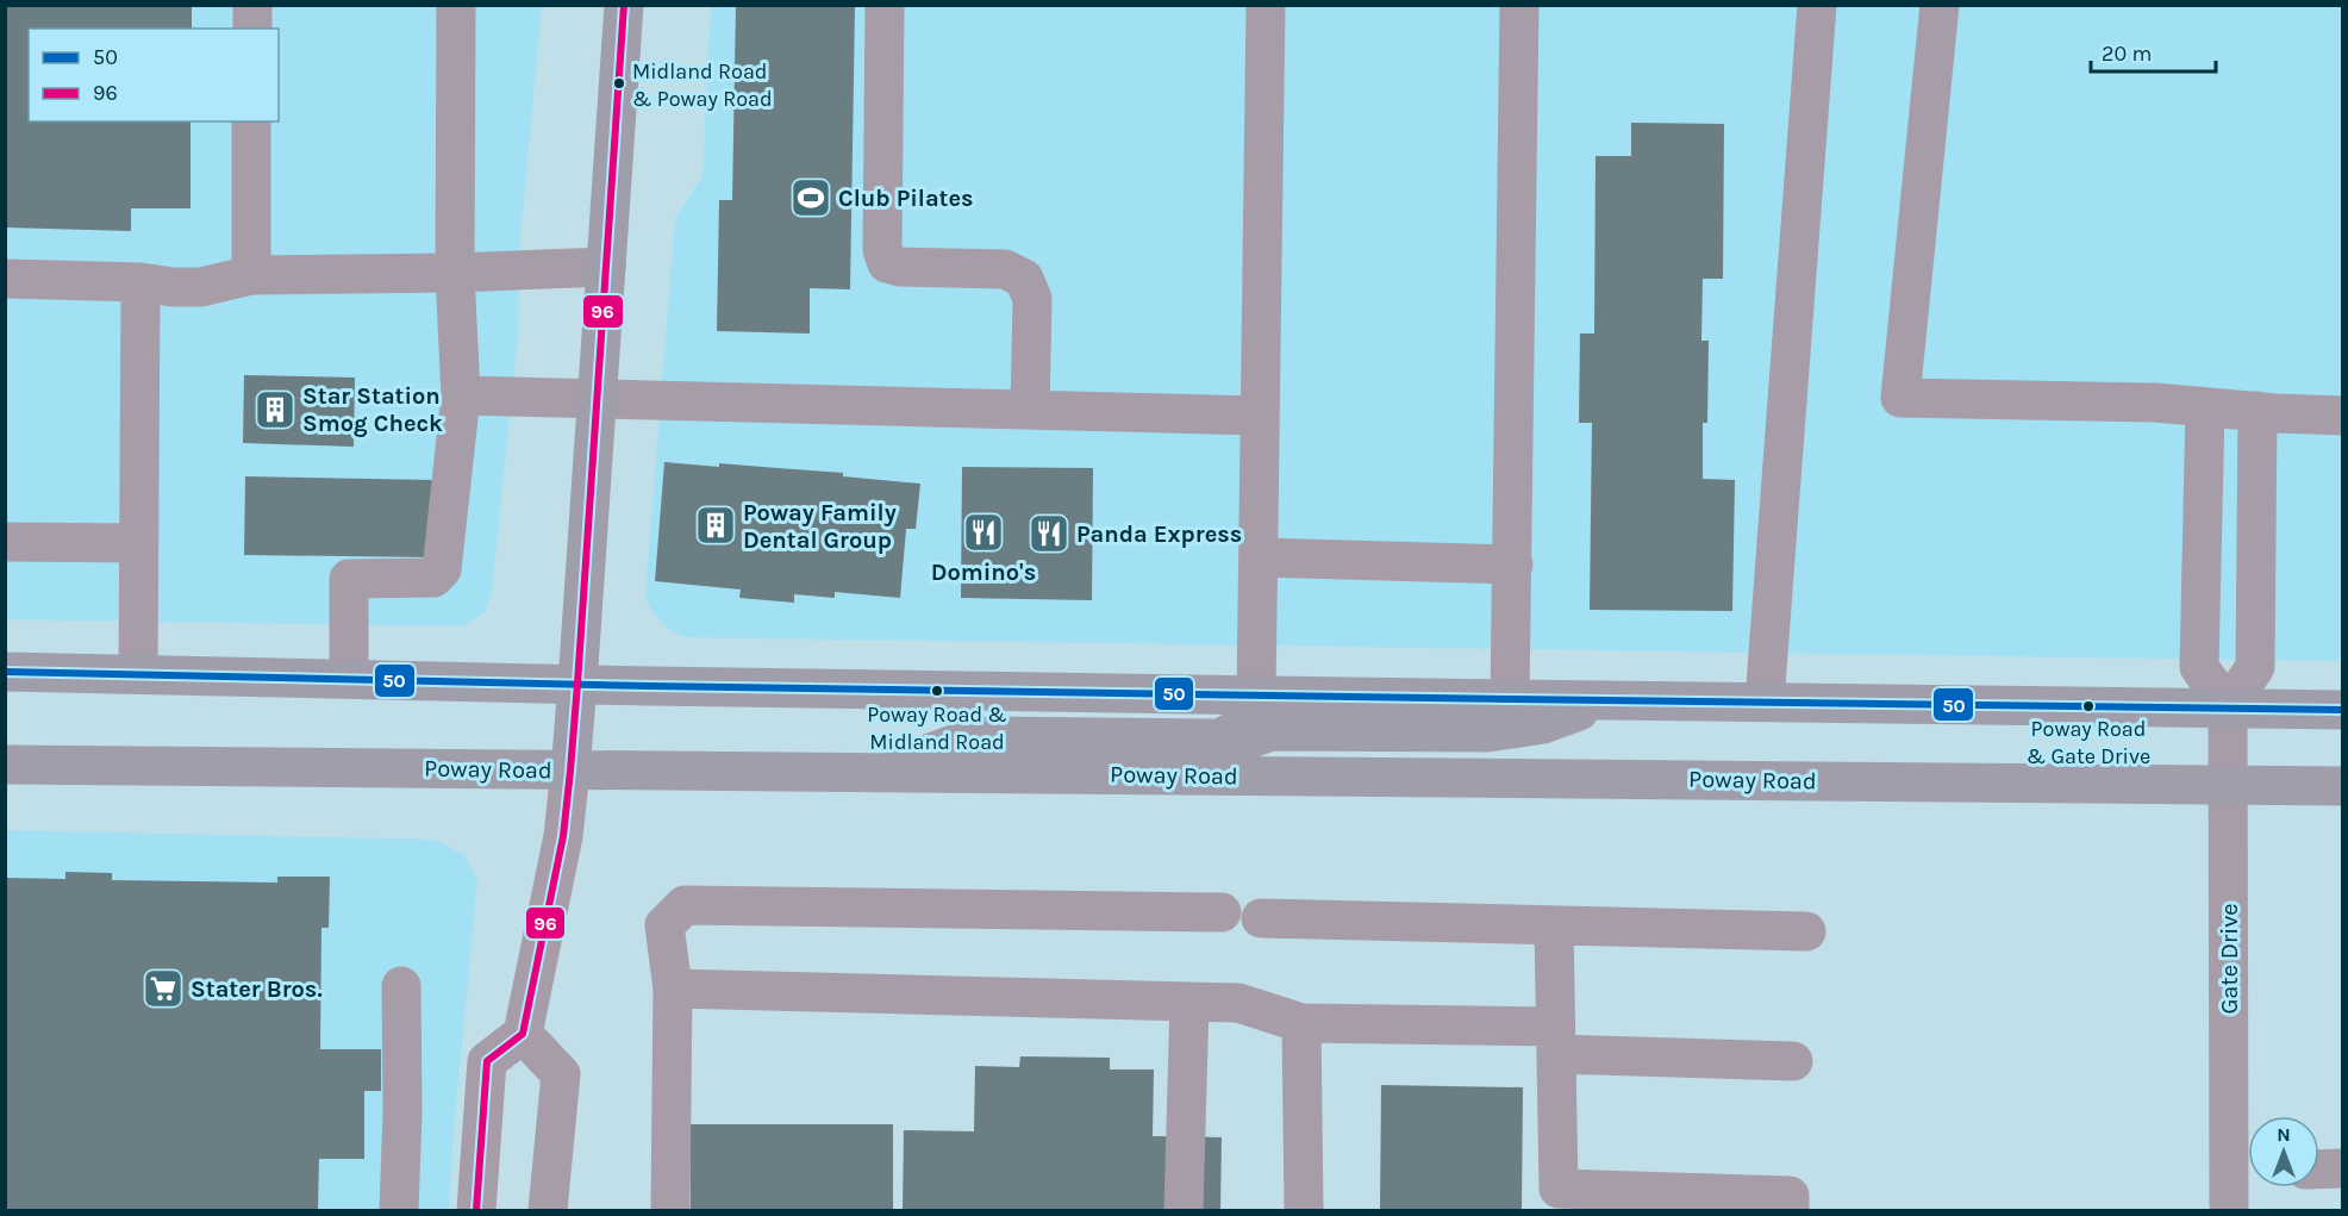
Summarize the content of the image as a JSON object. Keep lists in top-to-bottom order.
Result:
{
  "streets": {
    "main road": ["Poway Road"],
    "street": ["Gate Drive"]
  },
  "crossings": [
    ["Poway Road", "Gate Drive"]
  ],
  "places": {
    "other": ["Midland Road & Poway Road", "Poway Road & Midland Road", "Poway Road & Gate Drive"],
    "sports": ["Club Pilates"],
    "building": ["Star Station Smog Check", "Poway Family Dental Group"],
    "restaurant": ["Domino's", "Panda Express"],
    "supermarket": ["Stater Bros."]
  },
  "lines": ["transit line 96", "transit line 50"],
  "legend": ["50", "96"],
  "scale_bar": "20 m",
  "north": "top"
}
